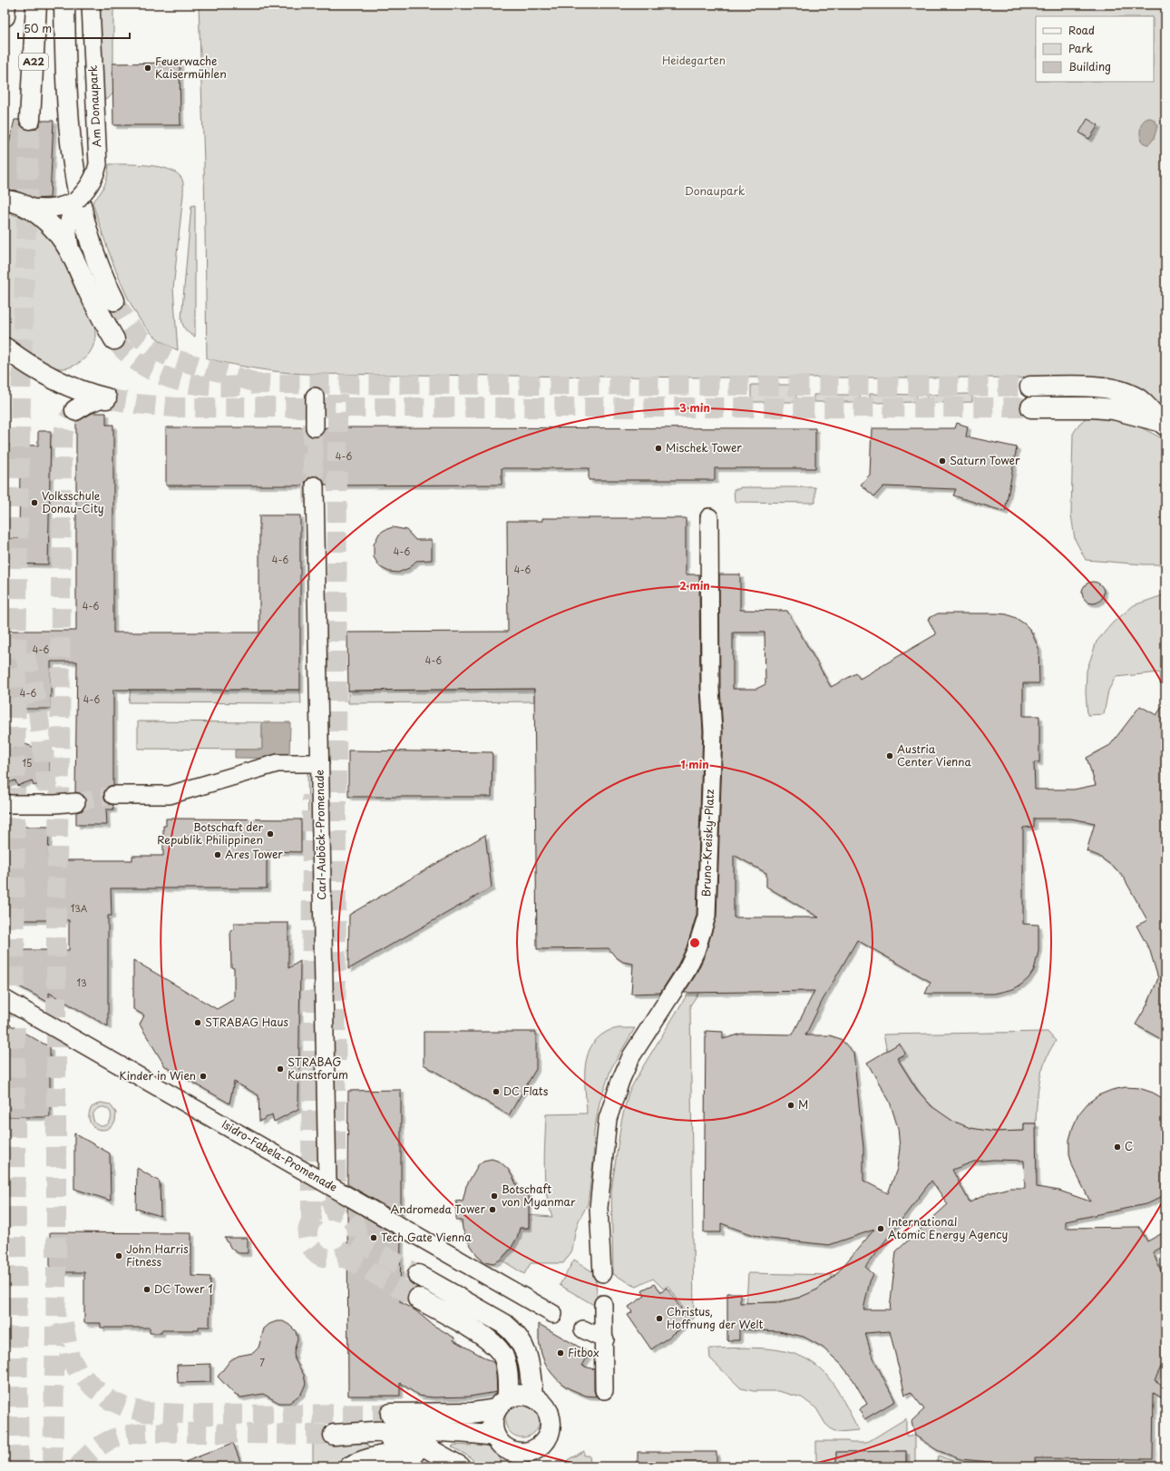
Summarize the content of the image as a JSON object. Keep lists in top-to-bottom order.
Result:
{
  "streets": {
    "main road": ["A22"],
    "street": [
      "Am Donaupark",
      "Carl-Auböck-Promenade",
      "Bruno-Kreisky-Platz",
      "Isidro-Fabela-Promenade"
    ]
  },
  "crossings": [
    ["Carl-Auböck-Promenade", "Isidro-Fabela-Promenade"]
  ],
  "parks": ["Heidegarten", "Donaupark"],
  "places": [
    "Feuerwache Kaisermühlen",
    "Mischek Tower",
    "Saturn Tower",
    "Volksschule Donau-City",
    "Austria Center Vienna",
    "Botschaft der Republik Philippinen",
    "Ares Tower",
    "STRABAG Haus",
    "STRABAG Kunstforum",
    "Kinder in Wien",
    "DC Flats",
    "M",
    "C",
    "Botschaft von Myanmar",
    "Andromeda Tower",
    "International Atomic Energy Agency",
    "Tech Gate Vienna",
    "John Harris Fitness",
    "DC Tower 1",
    "Christus, Hoffnung der Welt",
    "Fitbox"
  ],
  "house_numbers": [
    "4-6",
    "4-6",
    "4-6",
    "4-6",
    "4-6",
    "4-6",
    "4-6",
    "4-6",
    "4-6",
    "15",
    "13A",
    "13",
    "7"
  ],
  "legend": ["Road", "Park", "Building"],
  "scale_bar": "50 m",
  "rings": ["3 min", "2 min", "1 min"]
}
